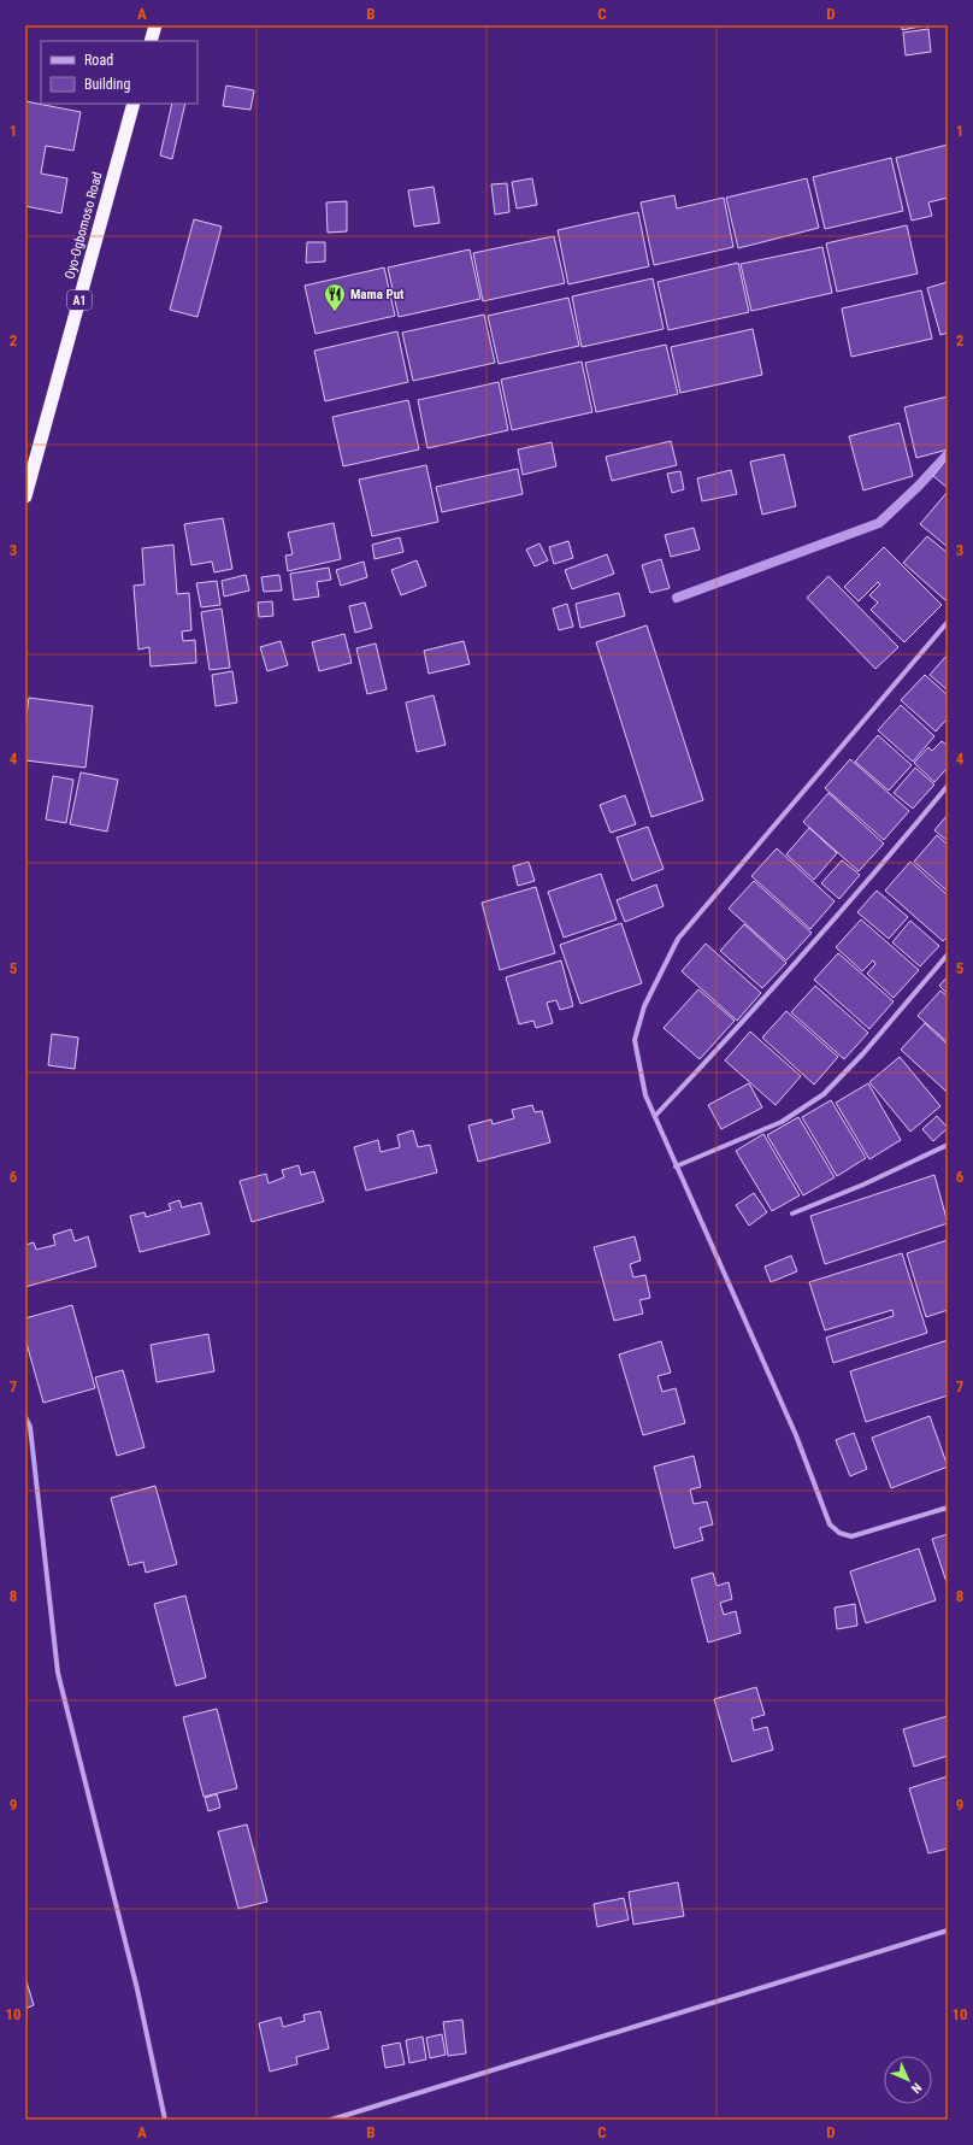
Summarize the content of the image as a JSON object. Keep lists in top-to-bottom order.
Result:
{
  "streets": {
    "highway": ["Oyo-Ogbomoso Road", "A1"]
  },
  "places": {
    "restaurant": ["Mama Put"]
  },
  "legend": ["Road", "Building"],
  "north": "bottom right",
  "grid": {
    "columns": [
      "A",
      "B",
      "C",
      "D"
    ],
    "rows": [
      "1",
      "2",
      "3",
      "4",
      "5",
      "6",
      "7",
      "8",
      "9",
      "10"
    ]
  }
}
